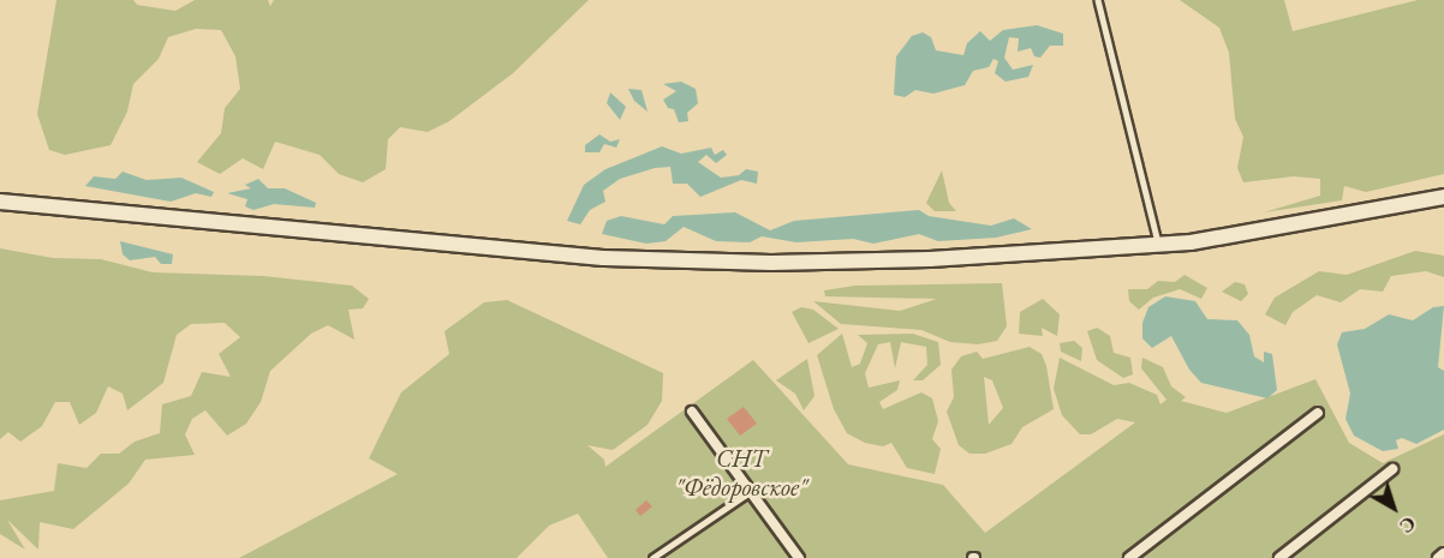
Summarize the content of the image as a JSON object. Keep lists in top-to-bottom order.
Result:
{
  "parks": ["СНТ \"Фёдоровское\""],
  "north": "bottom right"
}
